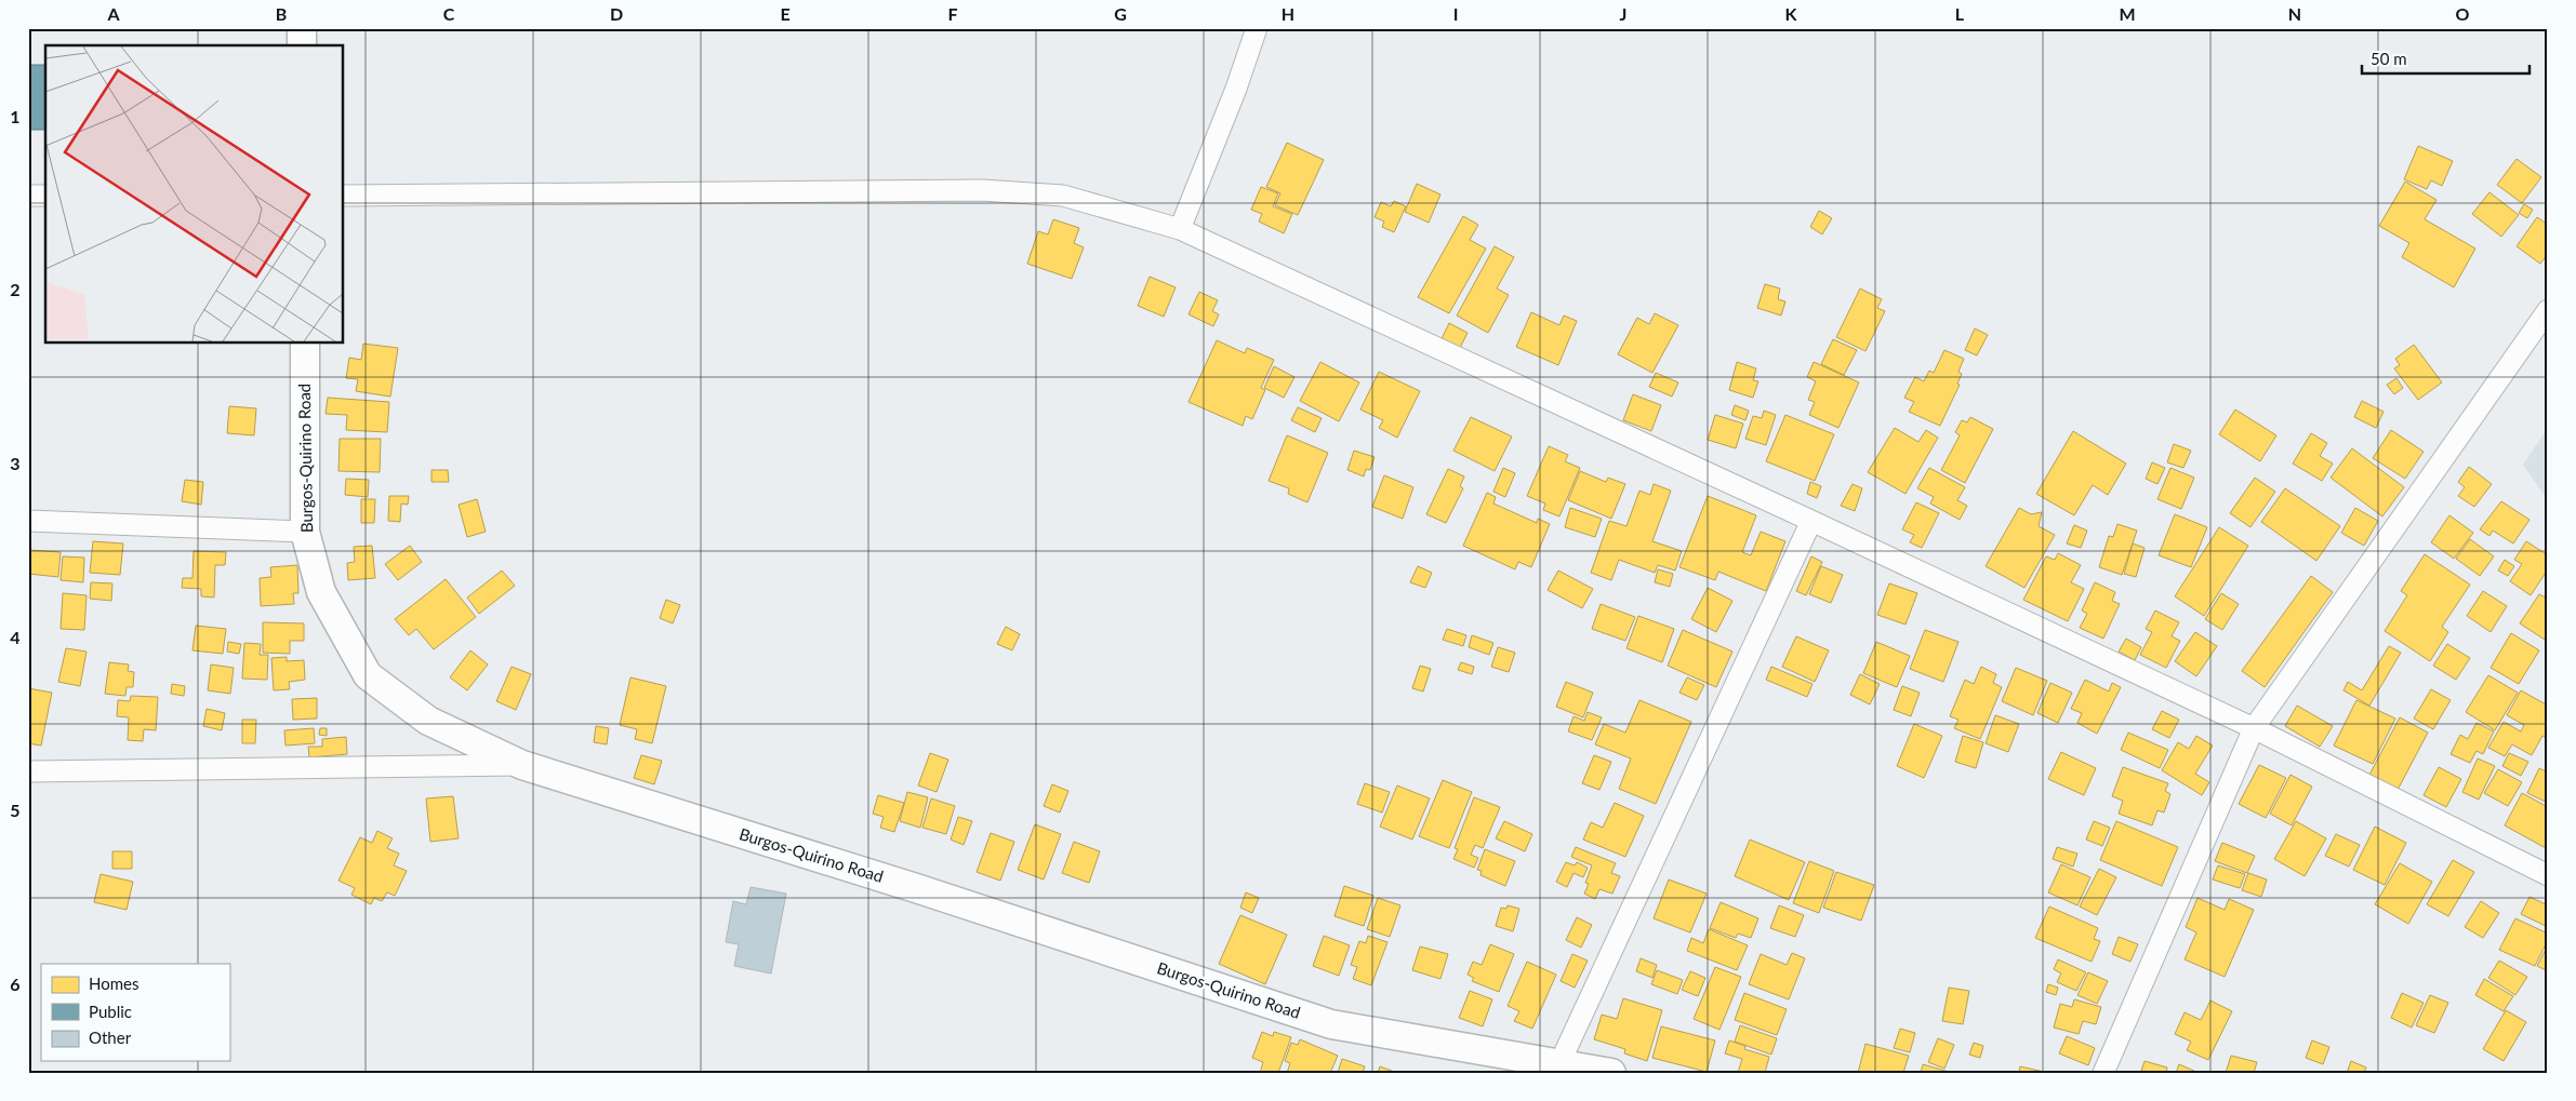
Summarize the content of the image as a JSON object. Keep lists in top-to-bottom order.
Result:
{
  "streets": {
    "street": ["Burgos-Quirino Road"]
  },
  "legend": ["Homes", "Public", "Other"],
  "scale_bar": "50 m",
  "grid": {
    "columns": [
      "A",
      "B",
      "C",
      "D",
      "E",
      "F",
      "G",
      "H",
      "I",
      "J",
      "K",
      "L",
      "M",
      "N",
      "O"
    ],
    "rows": [
      "1",
      "2",
      "3",
      "4",
      "5",
      "6"
    ]
  }
}
